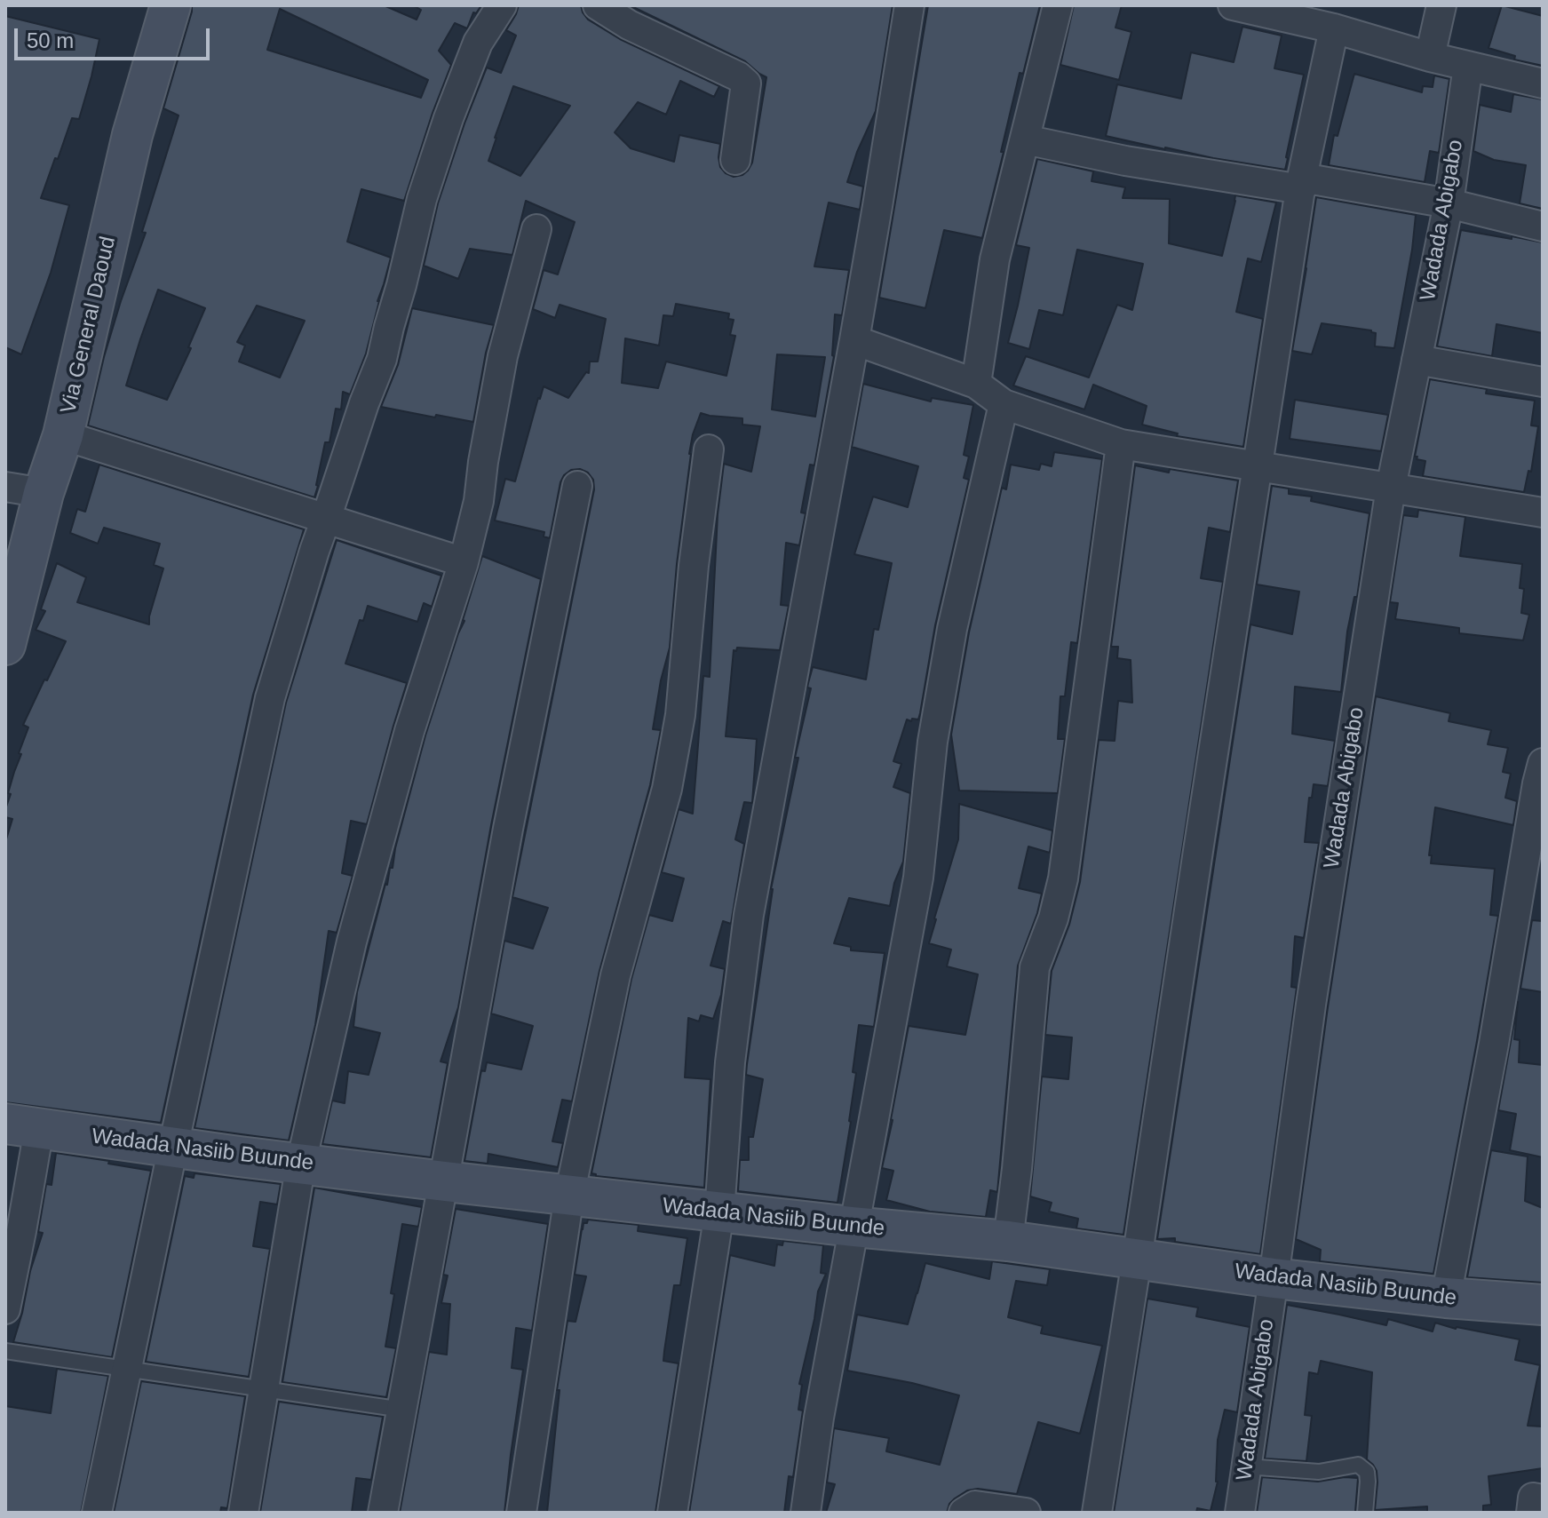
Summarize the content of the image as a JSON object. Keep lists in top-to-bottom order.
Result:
{
  "streets": {
    "street": ["Wadada Abigabo", "Via General Daoud", "Wadada Nasiib Buunde"]
  },
  "crossings": [
    ["Wadada Abigabo", "Wadada Nasiib Buunde"]
  ],
  "scale_bar": "50 m"
}
